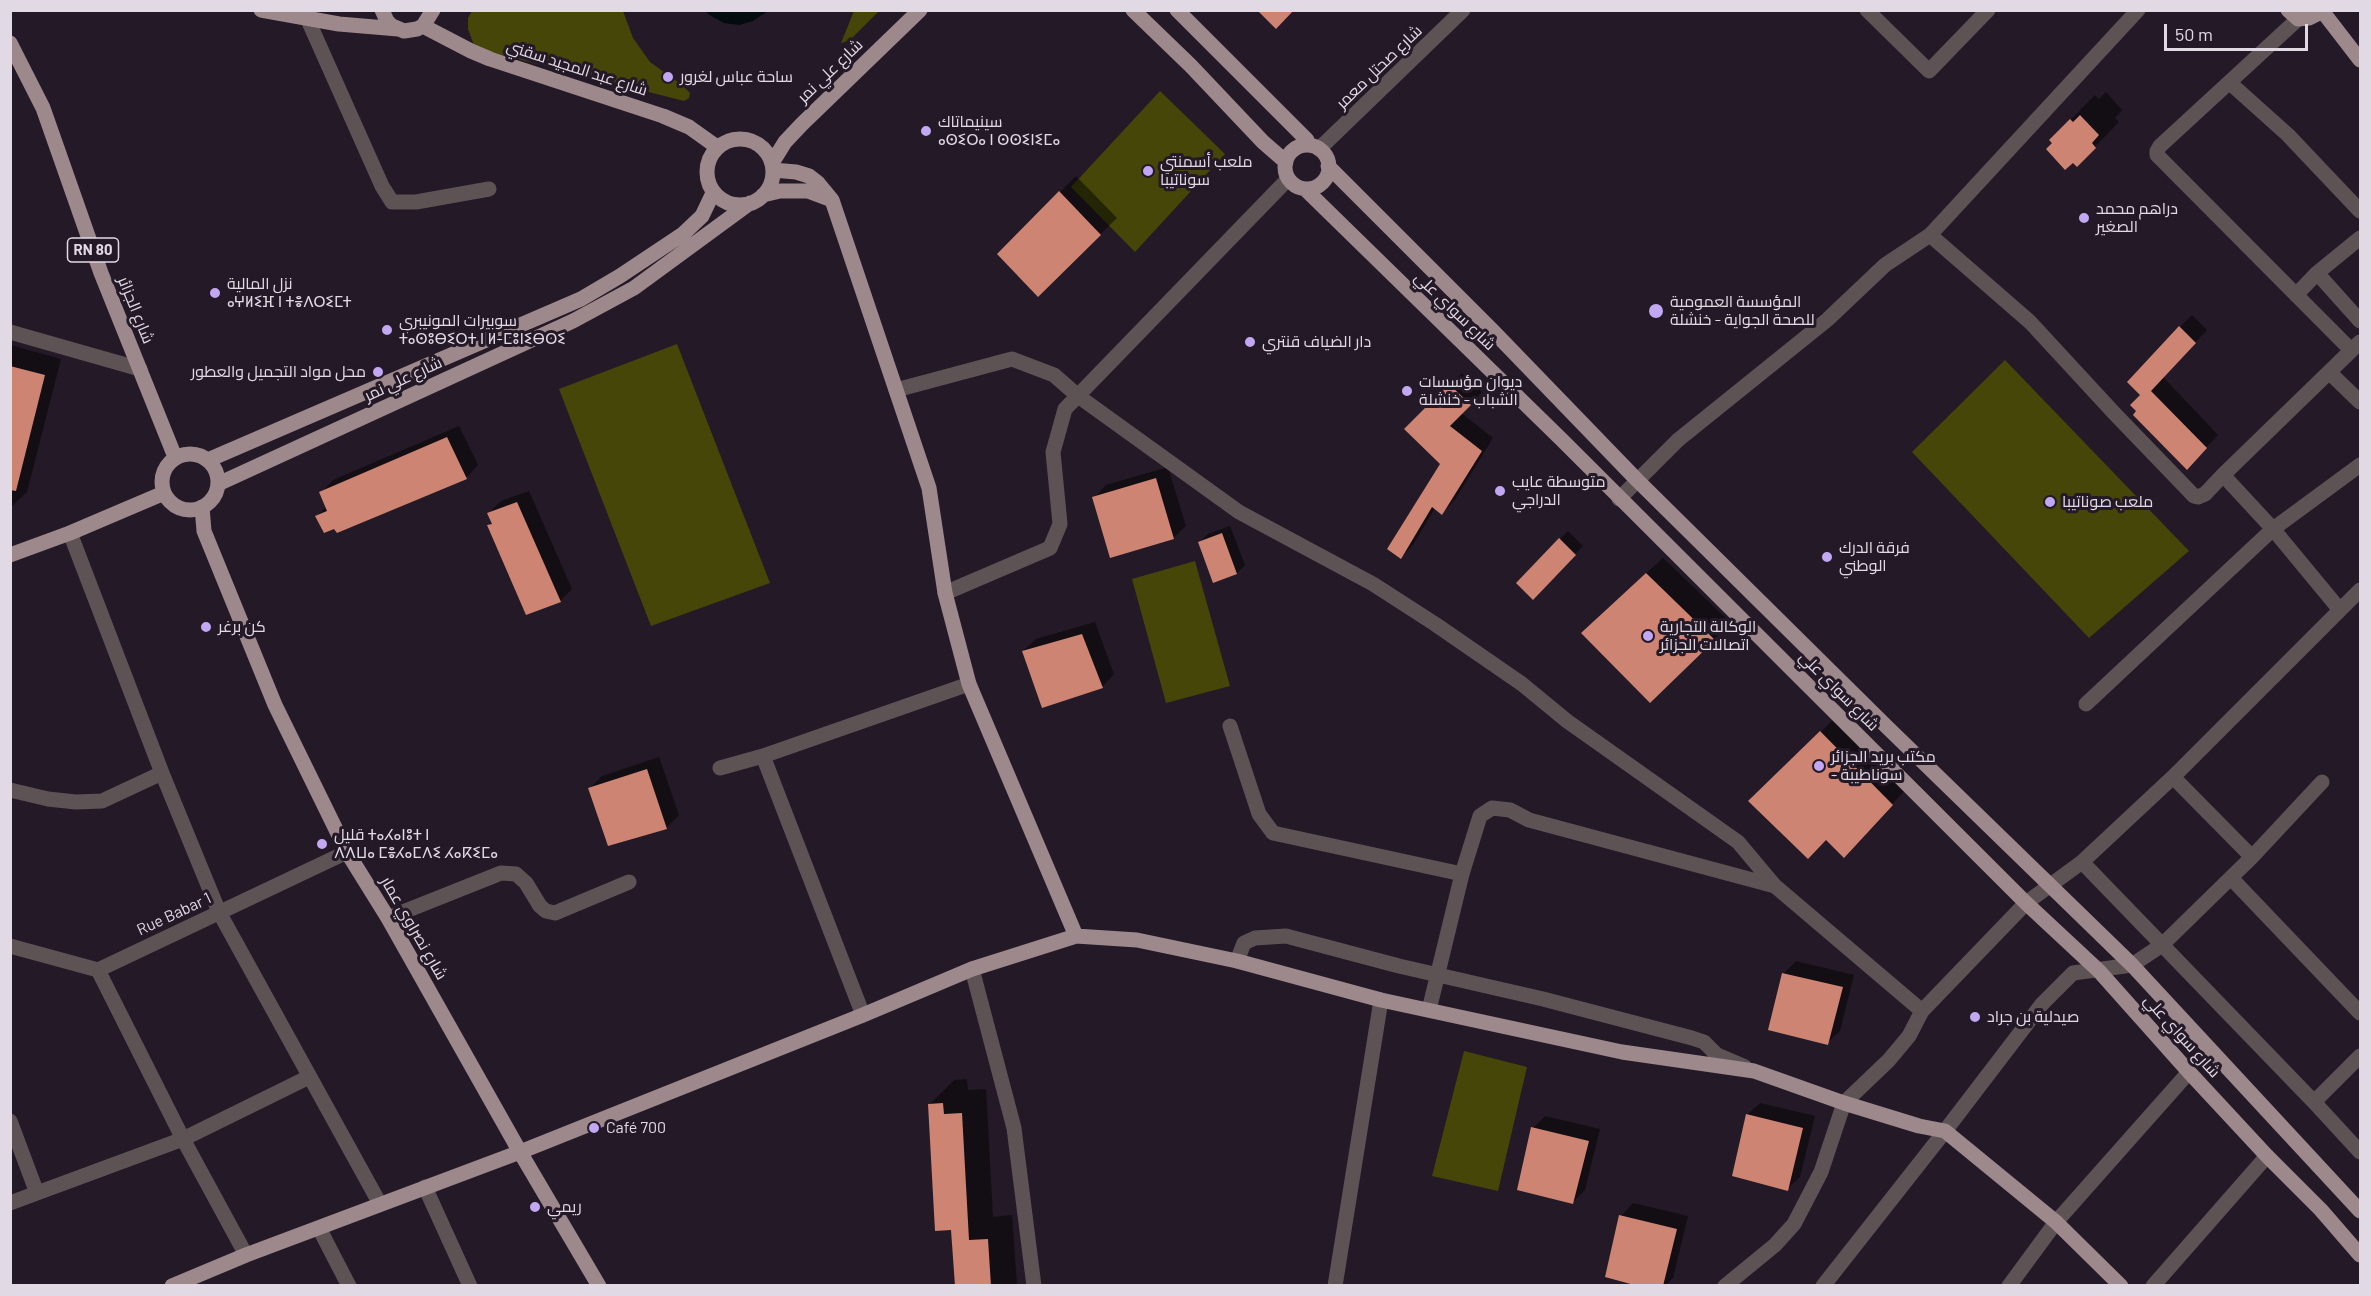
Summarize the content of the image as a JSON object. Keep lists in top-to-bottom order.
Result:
{
  "streets": {
    "main road": [
      "شارع عبد المجيد سقني",
      "شارع علي نمر",
      "RN 80",
      "شارع الجزائر",
      "شارع سواي علي",
      "شارع نصراوي عمار"
    ],
    "street": ["شارع صحتل معمر", "Rue Babar 1"]
  },
  "crossings": [
    ["شارع صحتل معمر", "شارع سواي علي"],
    ["شارع عبد المجيد سقني", "شارع علي نمر"],
    ["شارع علي نمر", "شارع الجزائر"],
    ["شارع علي نمر", "شارع نصراوي عمار"],
    ["شارع الجزائر", "شارع نصراوي عمار"],
    ["Rue Babar 1", "شارع نصراوي عمار"]
  ],
  "places": [
    "ساحة عباس لغرور",
    "سينيماتاك ⴰⵙⵉⵔⴰ ⵏ ⵙⵙⵉⵏⵉⵎⴰ",
    "ملعب أسمنتي سوناتيبا",
    "دراهم محمد الصغير",
    "نزل المالية ⴰⵖⵍⵉⴼ ⵏ ⵜⴻⴷⵔⵉⵎⵜ",
    "المؤسسة العمومية للصحة الجواية - خنشلة",
    "سوبيرات المونيبري ⵜⴰⵙⵓⴱⵉⵔⵜ ⵏ ⵍ-ⵎⵓⵏⵉⴱⵔⵉ",
    "دار الضياف قنتري",
    "محل مواد التجميل والعطور",
    "ديوان مؤسسات الشباب - خنشلة",
    "متوسطة عايب الدراجي",
    "ملعب صوناتيبا",
    "فرقة الدرك الوطني",
    "كن برغر",
    "الوكالة التجارية اتصالات الجزائر",
    "مكتب بريد الجزائر - سوناطيبة",
    "قليل ⵜⴰⵃⴰⵏⵓⵜ ⵏ ⴷⴷⵡⴰ ⵎⴻⵃⴰⵎⴷⵉ ⵃⴰⴽⵉⵎⴰ",
    "صيدلية بن جراد",
    "Café 700",
    "ريمي"
  ],
  "scale_bar": "50 m"
}
